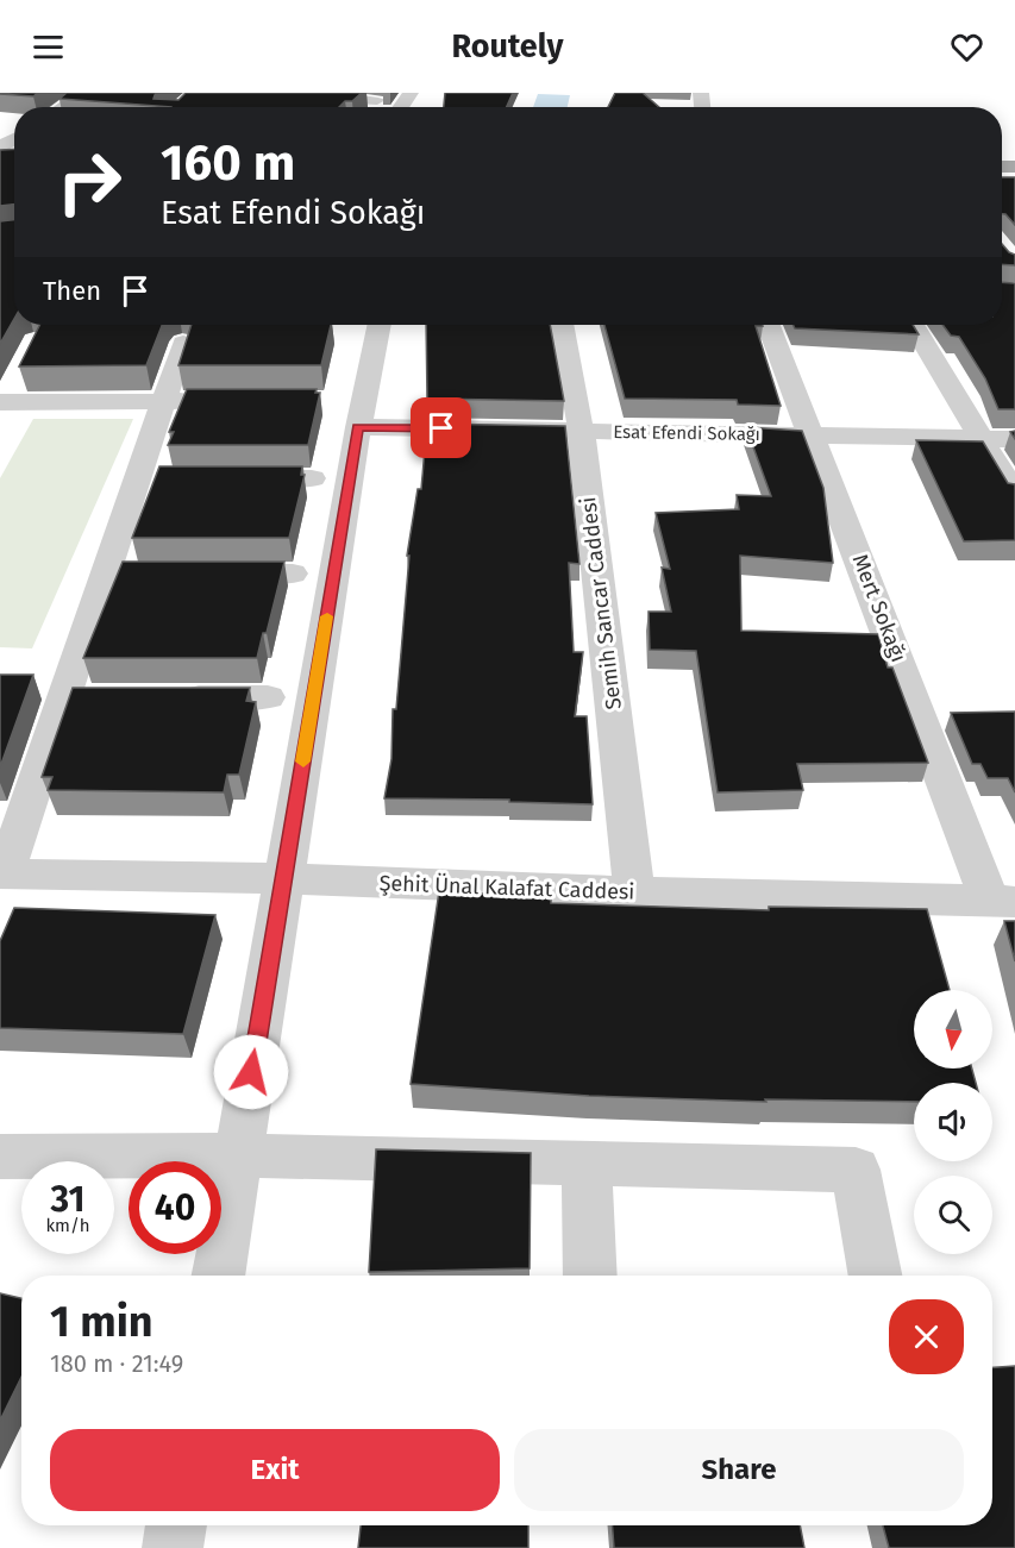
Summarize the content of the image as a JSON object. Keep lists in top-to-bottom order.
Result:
{
  "streets": {
    "street": [
      "Esat Efendi Sokağı",
      "Semih Sancar Caddesi",
      "Mert Sokağı",
      "Şehit Ünal Kalafat Caddesi"
    ]
  },
  "crossings": [
    ["Esat Efendi Sokağı", "Semih Sancar Caddesi"],
    ["Esat Efendi Sokağı", "Mert Sokağı"],
    ["Semih Sancar Caddesi", "Şehit Ünal Kalafat Caddesi"],
    ["Mert Sokağı", "Şehit Ünal Kalafat Caddesi"]
  ],
  "north": "bottom",
  "page": {
    "header": "Routely",
    "turn": ["160 m", "Esat Efendi Sokağı"],
    "then": "Then",
    "speed": "31 km/h",
    "limit": "40",
    "heading": ["1 min", "180 m · 21:49"],
    "buttons": ["Exit", "Share"]
  }
}
